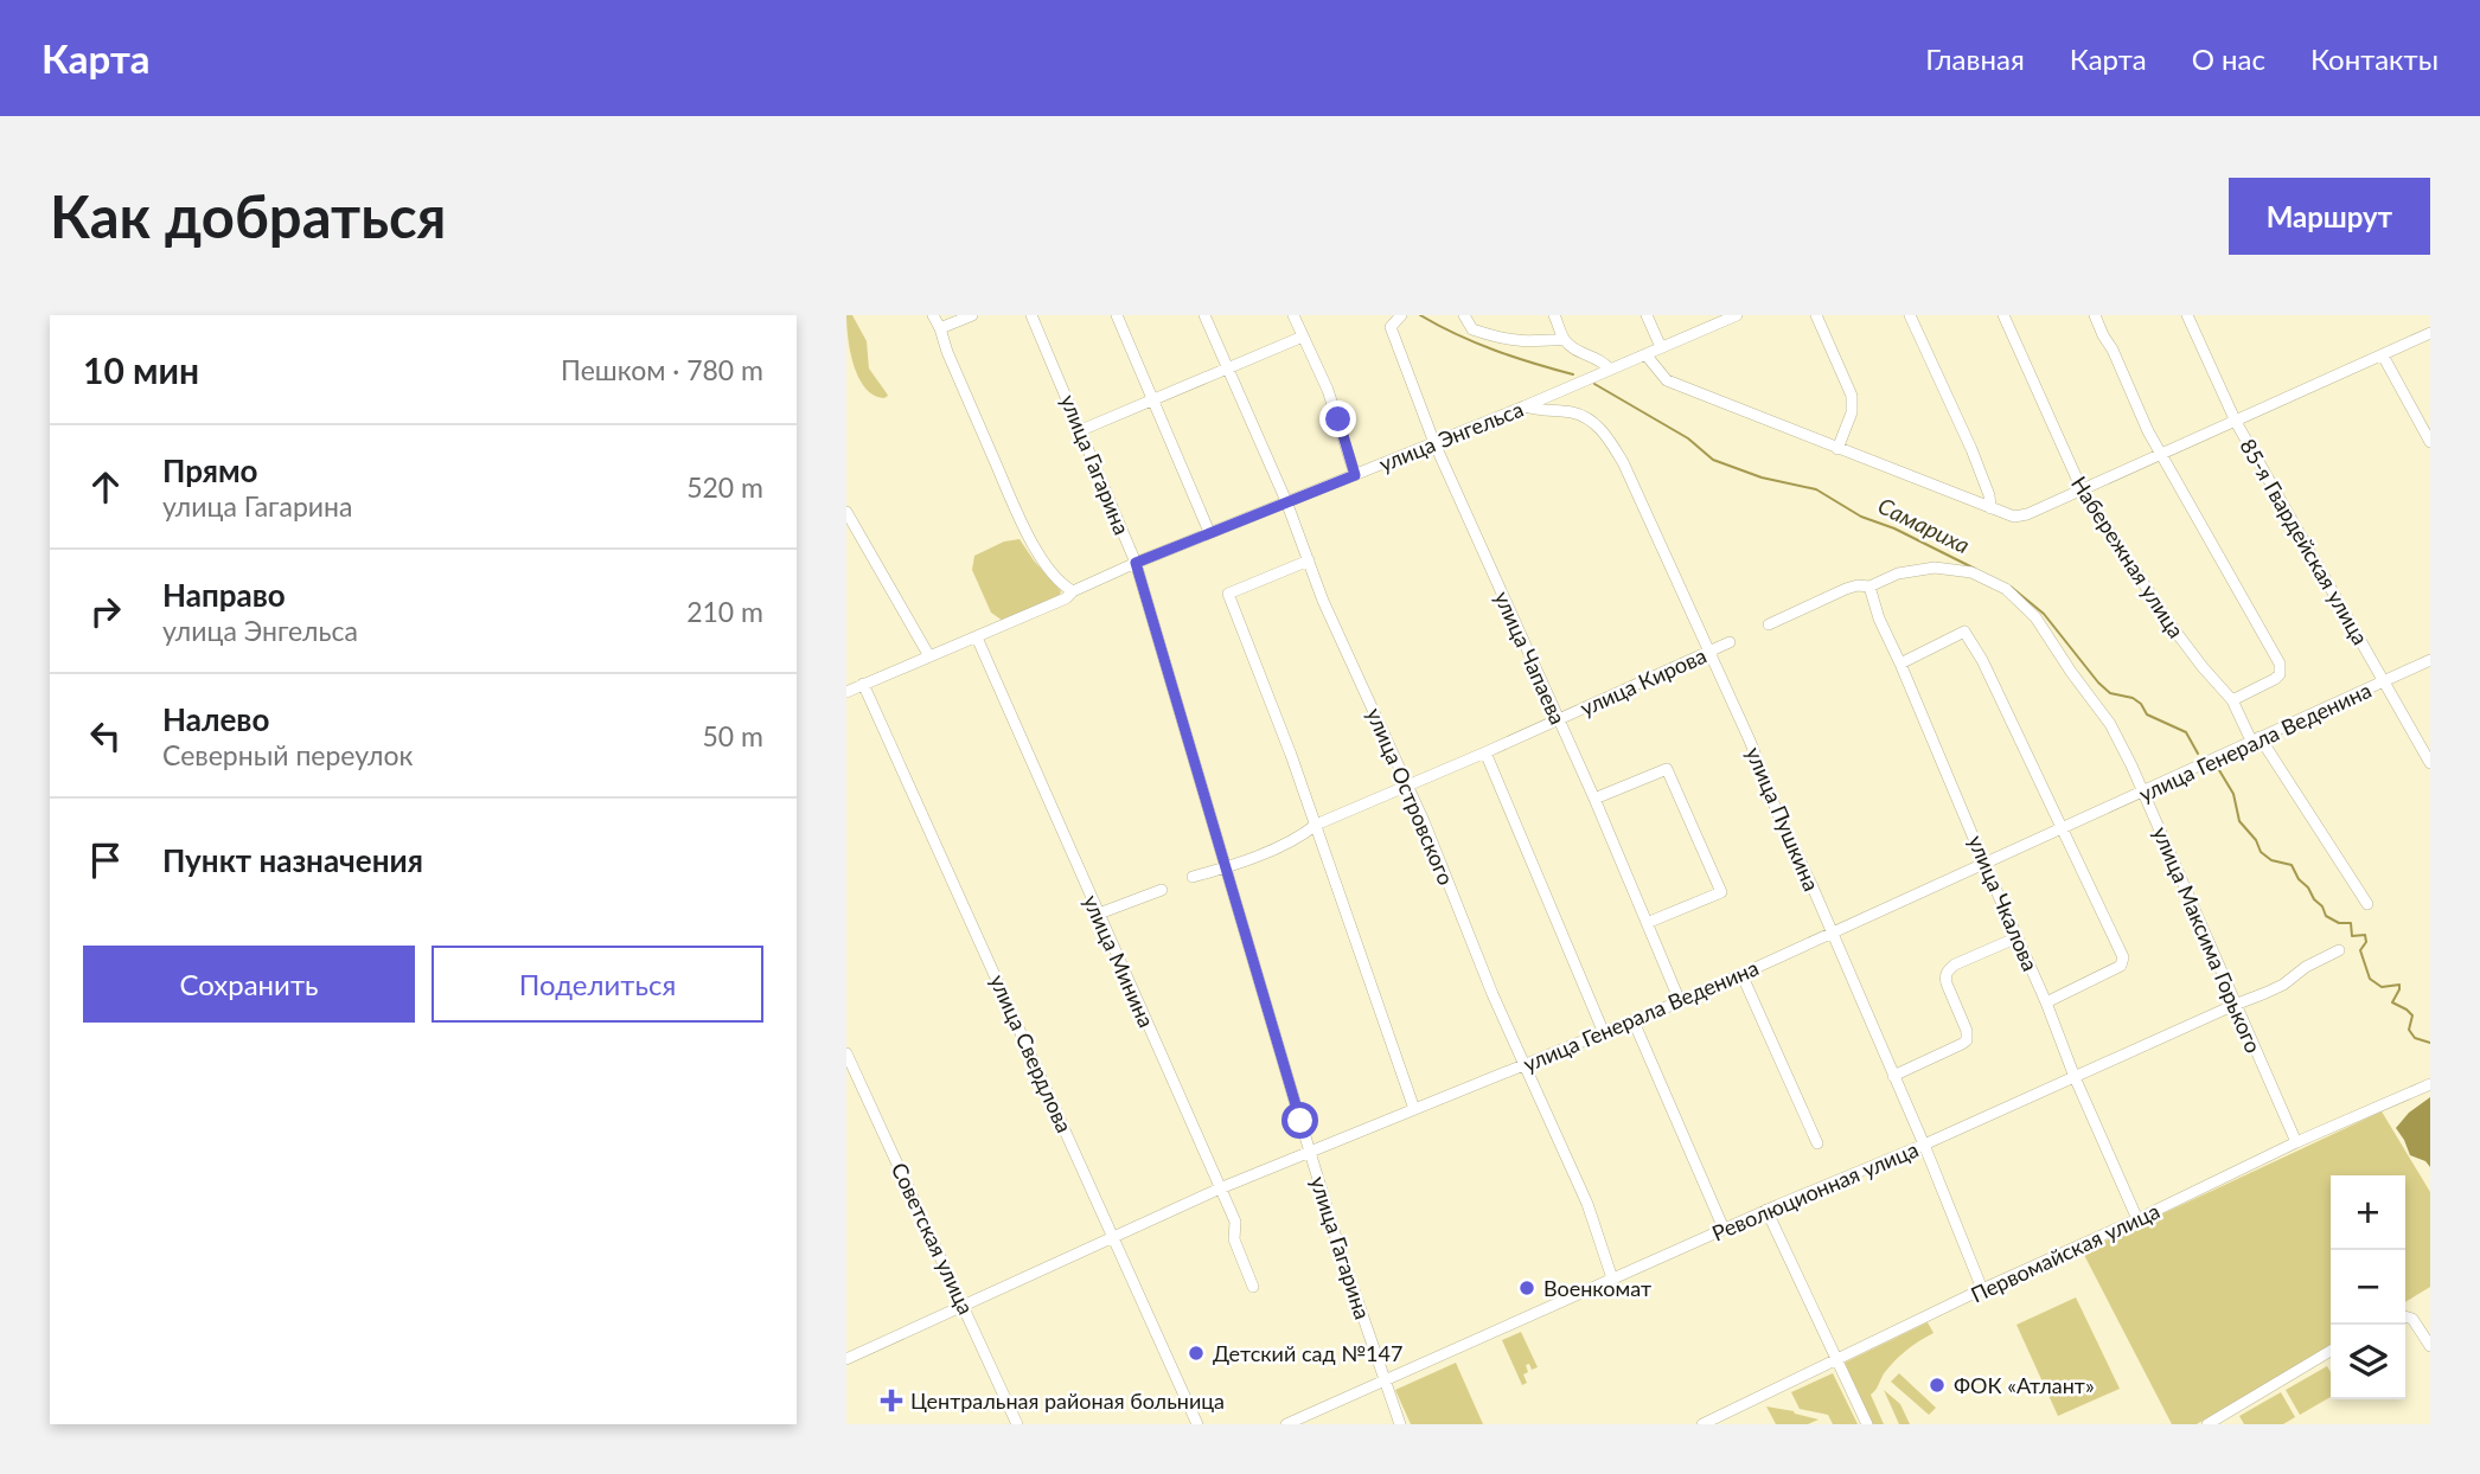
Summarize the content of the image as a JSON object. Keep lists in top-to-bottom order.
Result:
{
  "streets": {
    "street": [
      "улица Энгельса",
      "улица Гагарина",
      "85-я Гвардейская улица",
      "Набережная улица",
      "улица Чапаева",
      "улица Кирова",
      "улица Генерала Веденина",
      "улица Островского",
      "улица Пушкина",
      "улица Чкалова",
      "улица Максима Горького",
      "улица Минина",
      "улица Свердлова",
      "Революционная улица",
      "Советская улица",
      "Первомайская улица"
    ]
  },
  "crossings": [
    ["улица Энгельса", "улица Гагарина"],
    ["улица Энгельса", "улица Чапаева"],
    ["улица Энгельса", "улица Островского"],
    ["улица Энгельса", "улица Пушкина"],
    ["улица Энгельса", "улица Минина"],
    ["улица Энгельса", "улица Свердлова"],
    ["улица Гагарина", "улица Кирова"],
    ["улица Гагарина", "улица Генерала Веденина"],
    ["улица Гагарина", "Революционная улица"],
    ["85-я Гвардейская улица", "улица Генерала Веденина"],
    ["Набережная улица", "улица Генерала Веденина"],
    ["улица Чапаева", "улица Кирова"],
    ["улица Чапаева", "улица Генерала Веденина"],
    ["улица Кирова", "улица Островского"],
    ["улица Кирова", "улица Пушкина"],
    ["улица Генерала Веденина", "улица Островского"],
    ["улица Генерала Веденина", "улица Пушкина"],
    ["улица Генерала Веденина", "улица Чкалова"],
    ["улица Генерала Веденина", "улица Максима Горького"],
    ["улица Генерала Веденина", "улица Минина"],
    ["улица Генерала Веденина", "улица Свердлова"],
    ["улица Генерала Веденина", "Советская улица"],
    ["улица Островского", "Революционная улица"],
    ["улица Пушкина", "Революционная улица"],
    ["улица Пушкина", "Первомайская улица"],
    ["улица Чкалова", "улица Максима Горького"],
    ["улица Чкалова", "Революционная улица"],
    ["улица Чкалова", "Первомайская улица"],
    ["улица Максима Горького", "Революционная улица"],
    ["улица Максима Горького", "Первомайская улица"]
  ],
  "water": ["Самариха"],
  "places": {
    "other": ["Военкомат", "Детский сад №147", "ФОК «Атлант»"],
    "health": ["Центральная районая больница"]
  },
  "page": {
    "header": "Карта",
    "nav": [
      "Главная",
      "Карта",
      "О нас",
      "Контакты"
    ],
    "buttons": [
      "Маршрут",
      ["Сохранить", "Поделиться"]
    ],
    "title": "Как добраться",
    "heading": ["10 мин", "Пешком · 780 m"],
    "list": [
      ["Прямо", "улица Гагарина", "520 m"],
      ["Направо", "улица Энгельса", "210 m"],
      ["Налево", "Северный переулок", "50 m"],
      "Пункт назначения"
    ],
    "map_buttons": ["+", "−"]
  }
}
